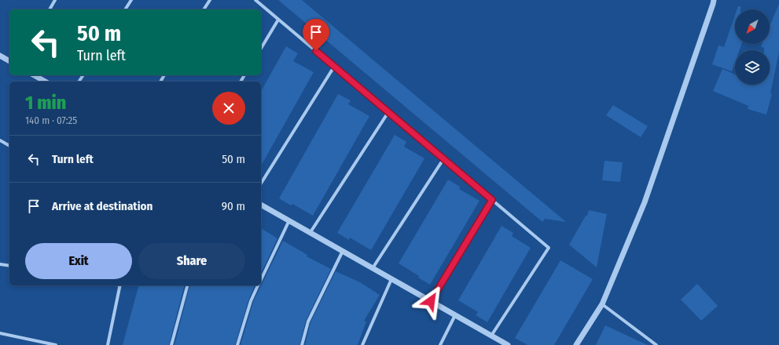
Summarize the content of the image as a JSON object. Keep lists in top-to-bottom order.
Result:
{
  "north": "bottom left",
  "page": {
    "turn": ["50 m", "Turn left"],
    "heading": ["1 min", "140 m · 07:25"],
    "list": [
      {
        "name": "Turn left",
        "value": "50 m"
      },
      {
        "name": "Arrive at destination",
        "value": "90 m"
      }
    ],
    "buttons": ["Exit", "Share"]
  }
}
